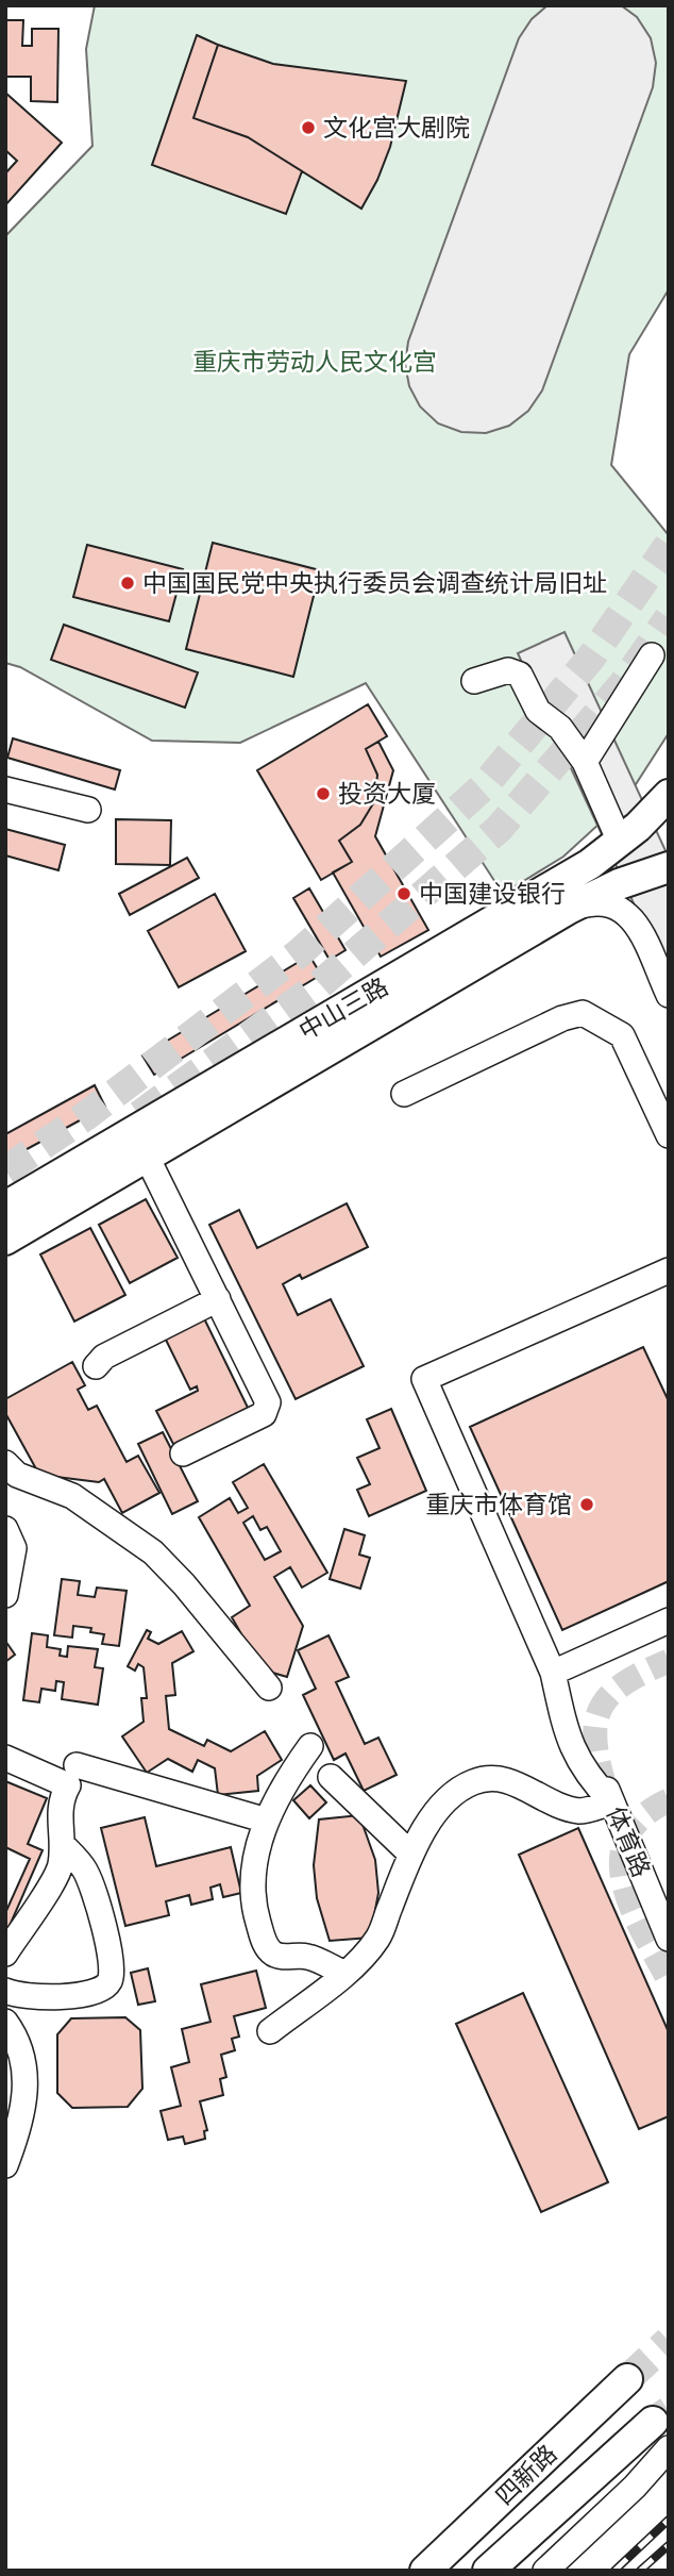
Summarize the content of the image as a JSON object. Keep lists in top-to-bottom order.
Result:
{
  "streets": {
    "main road": ["中山三路", "四新路"],
    "street": ["体育路"]
  },
  "parks": ["重庆市劳动人民文化宫"],
  "places": [
    "文化宫大剧院",
    "中国国民党中央执行委员会调查统计局旧址",
    "投资大厦",
    "中国建设银行",
    "重庆市体育馆"
  ]
}
